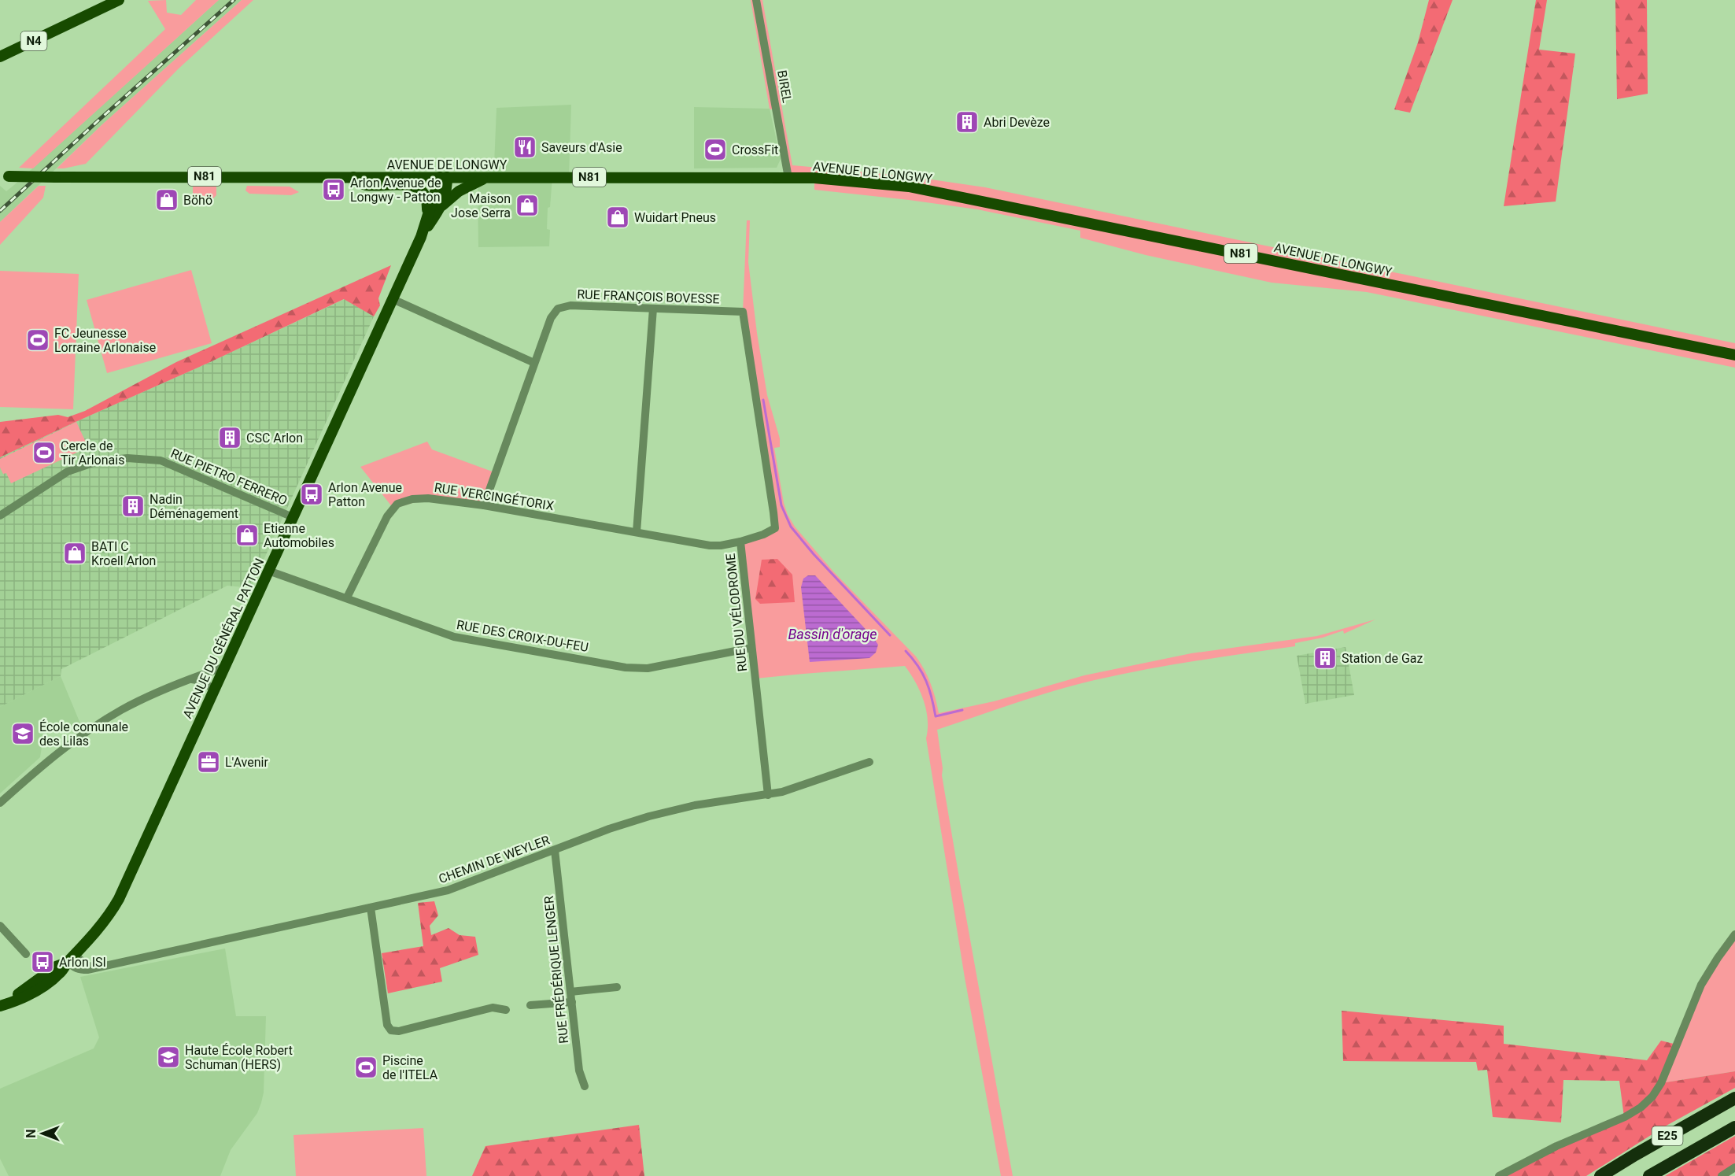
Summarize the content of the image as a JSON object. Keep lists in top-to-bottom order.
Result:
{
  "streets": {
    "highway": ["E25"],
    "main road": [
      "N4",
      "AVENUE DE LONGWY",
      "N81",
      "AVENUE DU GÉNÉRAL PATTON"
    ],
    "street": [
      "BIREL",
      "RUE FRANÇOIS BOVESSE",
      "RUE PIETRO FERRERO",
      "RUE VERCINGÉTORIX",
      "RUE DU VÉLODROME",
      "RUE DES CROIX-DU-FEU",
      "CHEMIN DE WEYLER",
      "RUE FRÉDÉRIQUE LENGER"
    ]
  },
  "crossings": [
    ["BIREL", "AVENUE DE LONGWY"],
    ["AVENUE DE LONGWY", "N81"],
    ["N81", "AVENUE DU GÉNÉRAL PATTON"],
    ["RUE FRANÇOIS BOVESSE", "RUE VERCINGÉTORIX"],
    ["RUE FRANÇOIS BOVESSE", "RUE DU VÉLODROME"],
    ["RUE PIETRO FERRERO", "AVENUE DU GÉNÉRAL PATTON"],
    ["RUE VERCINGÉTORIX", "RUE DU VÉLODROME"],
    ["RUE VERCINGÉTORIX", "RUE DES CROIX-DU-FEU"],
    ["RUE DU VÉLODROME", "RUE DES CROIX-DU-FEU"],
    ["RUE DU VÉLODROME", "CHEMIN DE WEYLER"],
    ["RUE DES CROIX-DU-FEU", "AVENUE DU GÉNÉRAL PATTON"],
    ["AVENUE DU GÉNÉRAL PATTON", "CHEMIN DE WEYLER"],
    ["CHEMIN DE WEYLER", "RUE FRÉDÉRIQUE LENGER"]
  ],
  "water": ["Bassin d'orage"],
  "places": {
    "building": [
      "Abri Devèze",
      "CSC Arlon",
      "Nadin Déménagement",
      "Station de Gaz"
    ],
    "restaurant": ["Saveurs d'Asie"],
    "sports": [
      "CrossFit",
      "FC Jeunesse Lorraine Arlonaise",
      "Cercle de Tir Arlonais",
      "Piscine de l'ITELA"
    ],
    "bus stop": ["Arlon Avenue de Longwy - Patton", "Arlon Avenue Patton", "Arlon ISI"],
    "shop": [
      "Böhö",
      "Maison Jose Serra",
      "Wuidart Pneus",
      "Etienne Automobiles",
      "BATI C Kroell Arlon"
    ],
    "school or university": ["École comunale des Lilas", "Haute École Robert Schuman (HERS)"],
    "office": ["L'Avenir"]
  },
  "north": "left"
}
